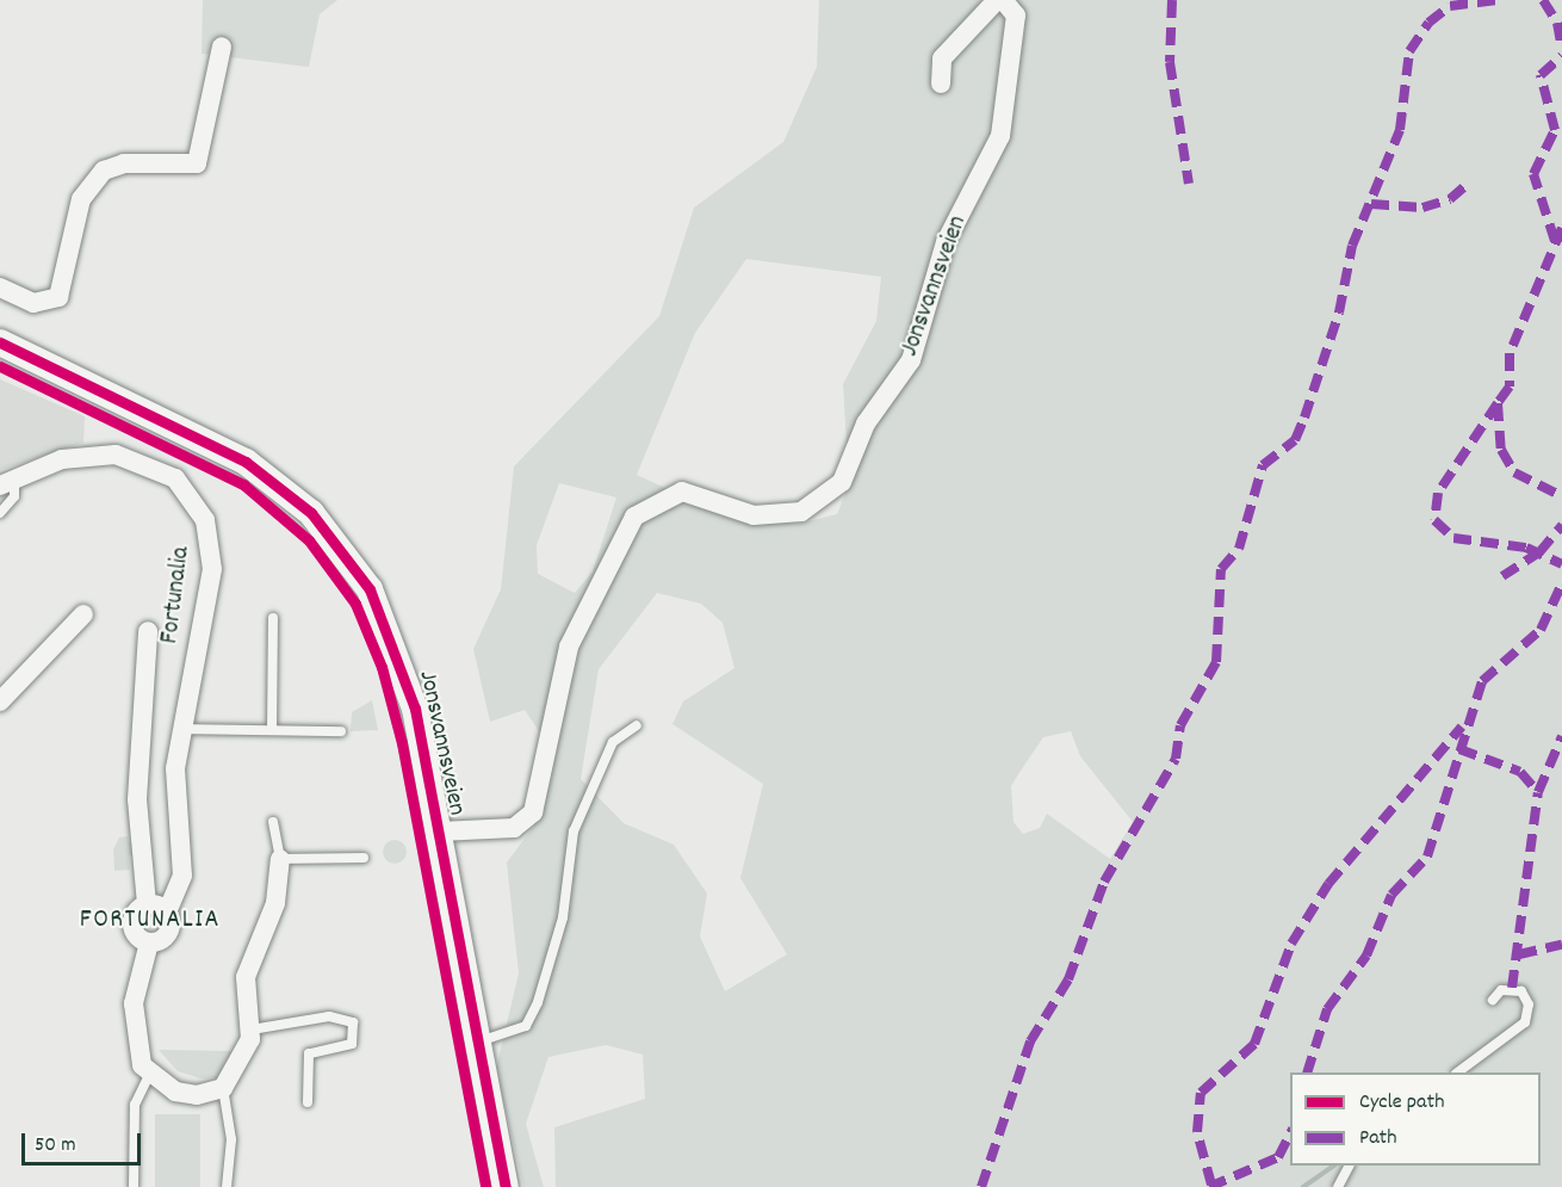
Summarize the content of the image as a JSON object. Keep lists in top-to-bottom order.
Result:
{
  "streets": {
    "main road": ["Jonsvannsveien"],
    "street": ["Fortunalia"]
  },
  "districts": ["FORTUNALIA"],
  "legend": ["Cycle path", "Path"],
  "scale_bar": "50 m"
}
